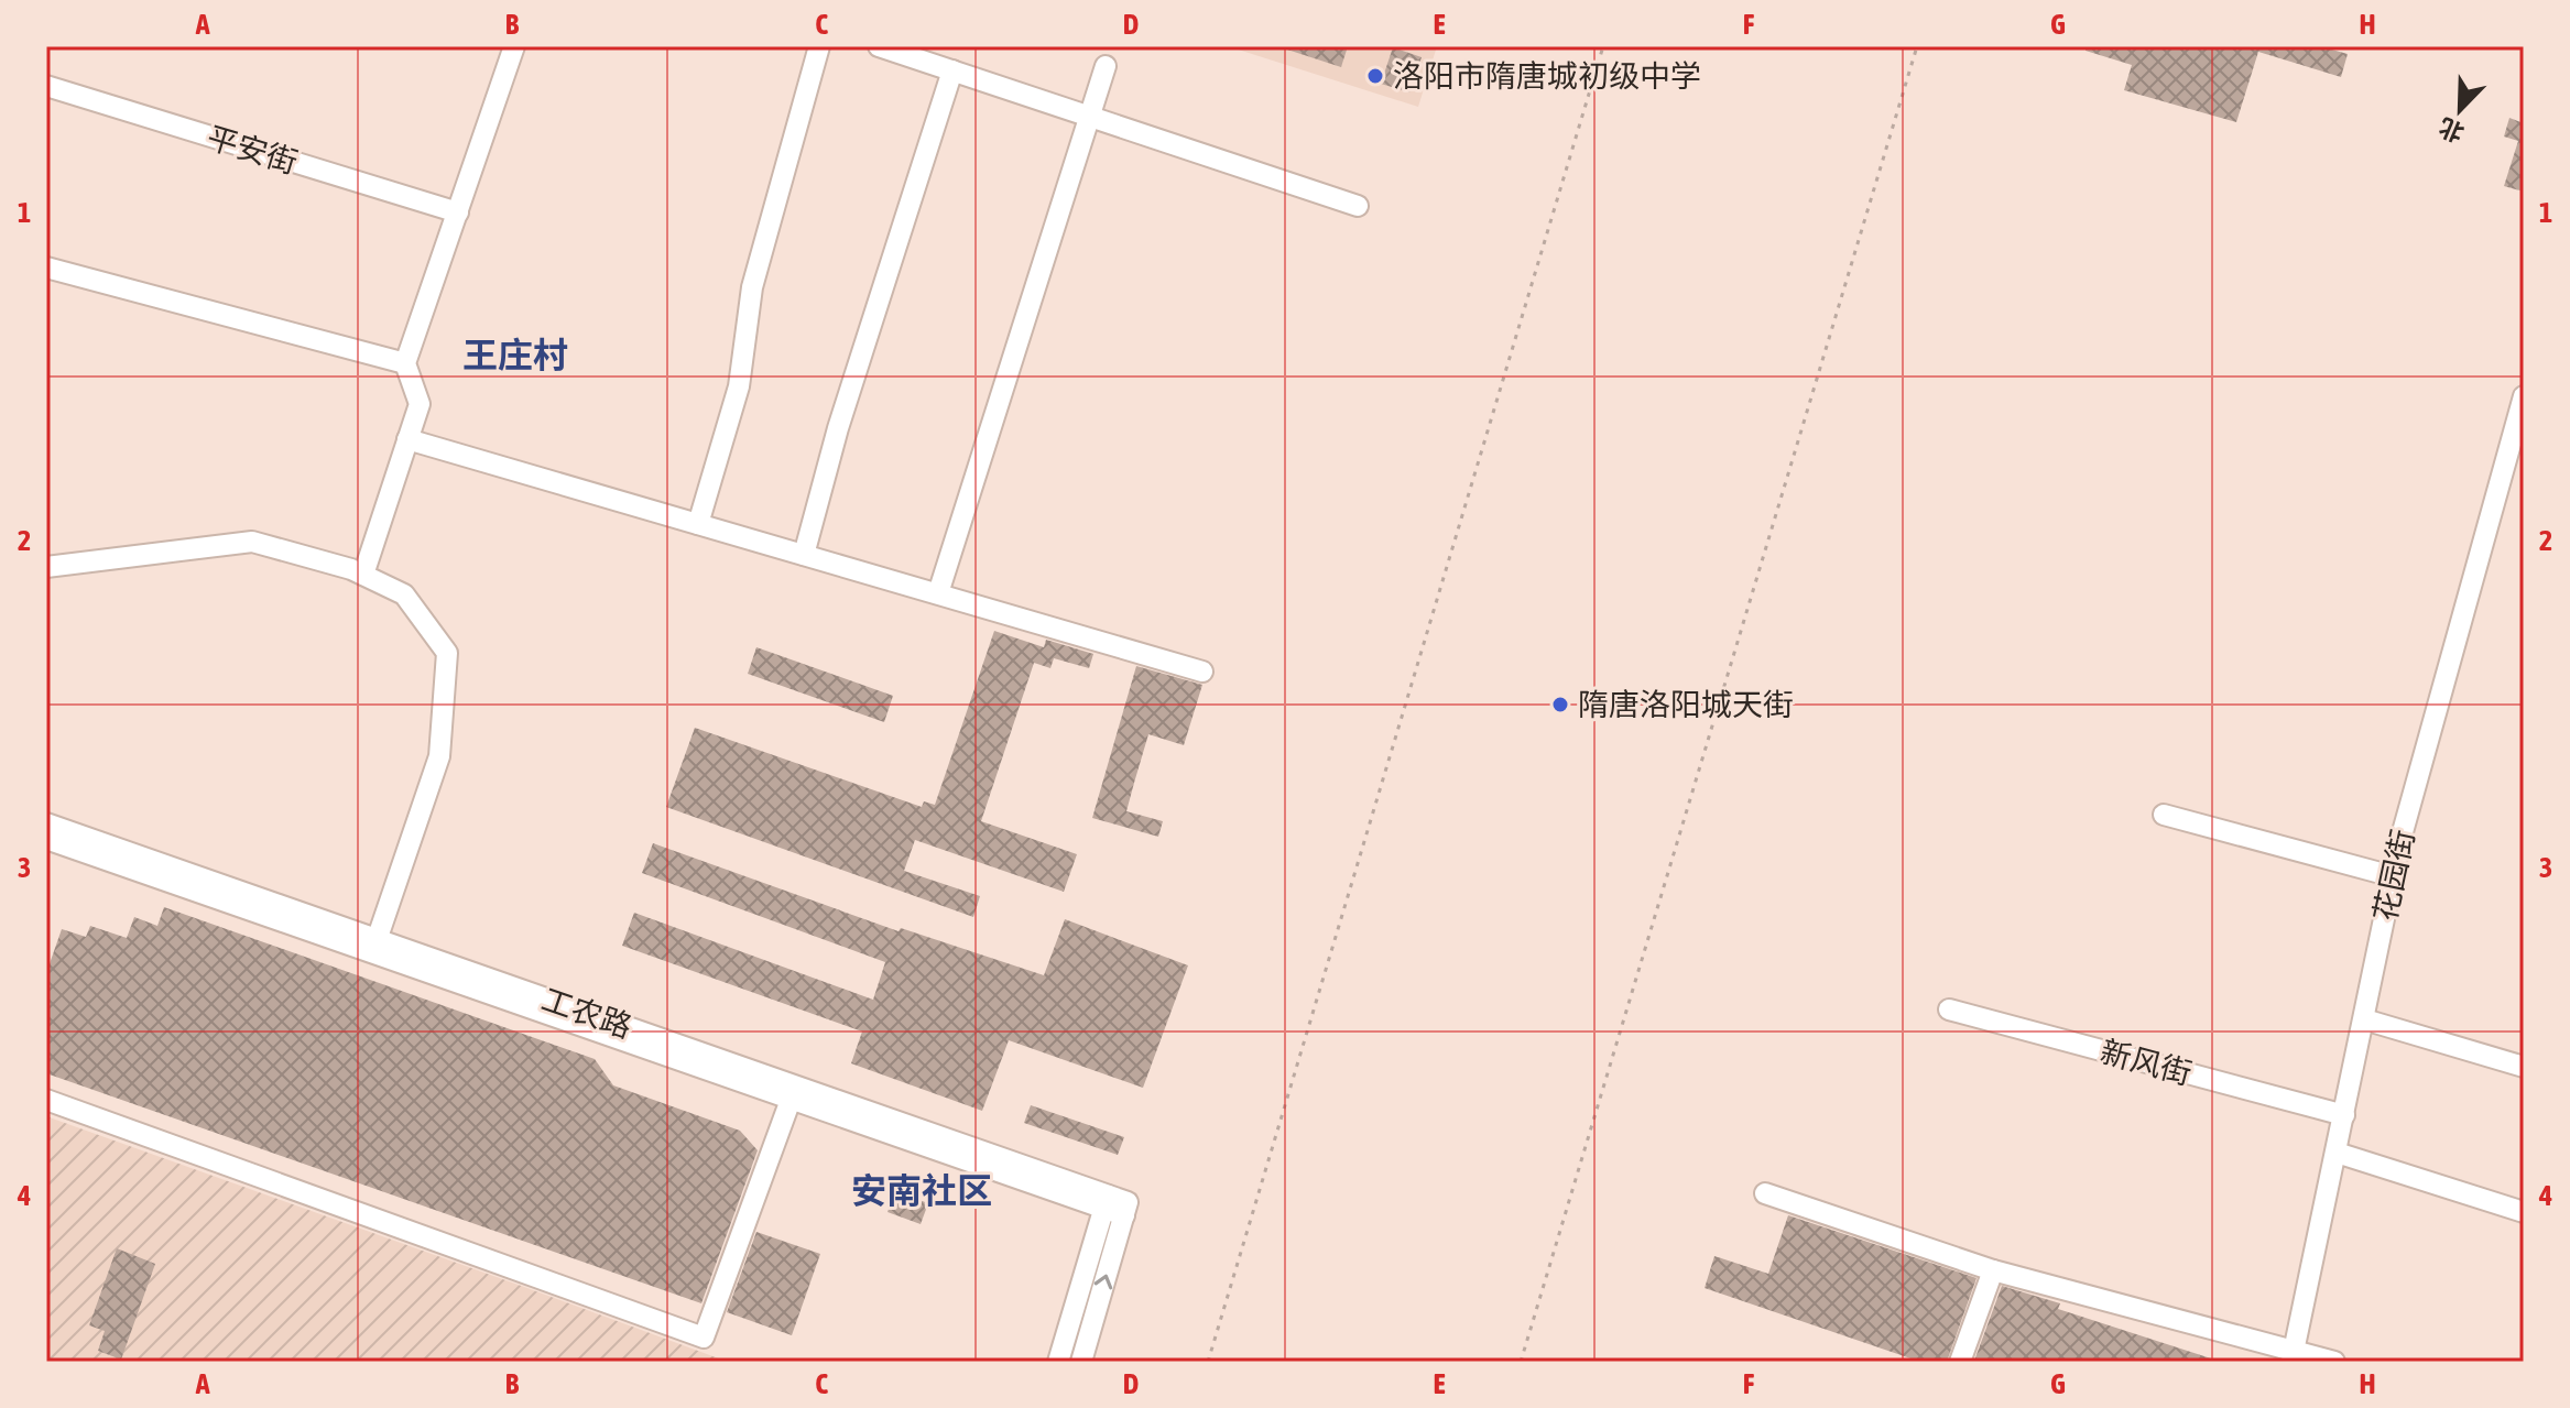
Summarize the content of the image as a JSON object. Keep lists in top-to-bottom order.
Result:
{
  "streets": {
    "street": [
      "平安街",
      "花园街",
      "工农路",
      "新风街"
    ]
  },
  "crossings": [
    ["花园街", "新风街"]
  ],
  "districts": ["王庄村", "安南社区"],
  "places": ["洛阳市隋唐城初级中学", "隋唐洛阳城天街"],
  "north": "bottom left",
  "grid": {
    "columns": [
      "A",
      "B",
      "C",
      "D",
      "E",
      "F",
      "G",
      "H"
    ],
    "rows": [
      "1",
      "2",
      "3",
      "4"
    ]
  }
}
